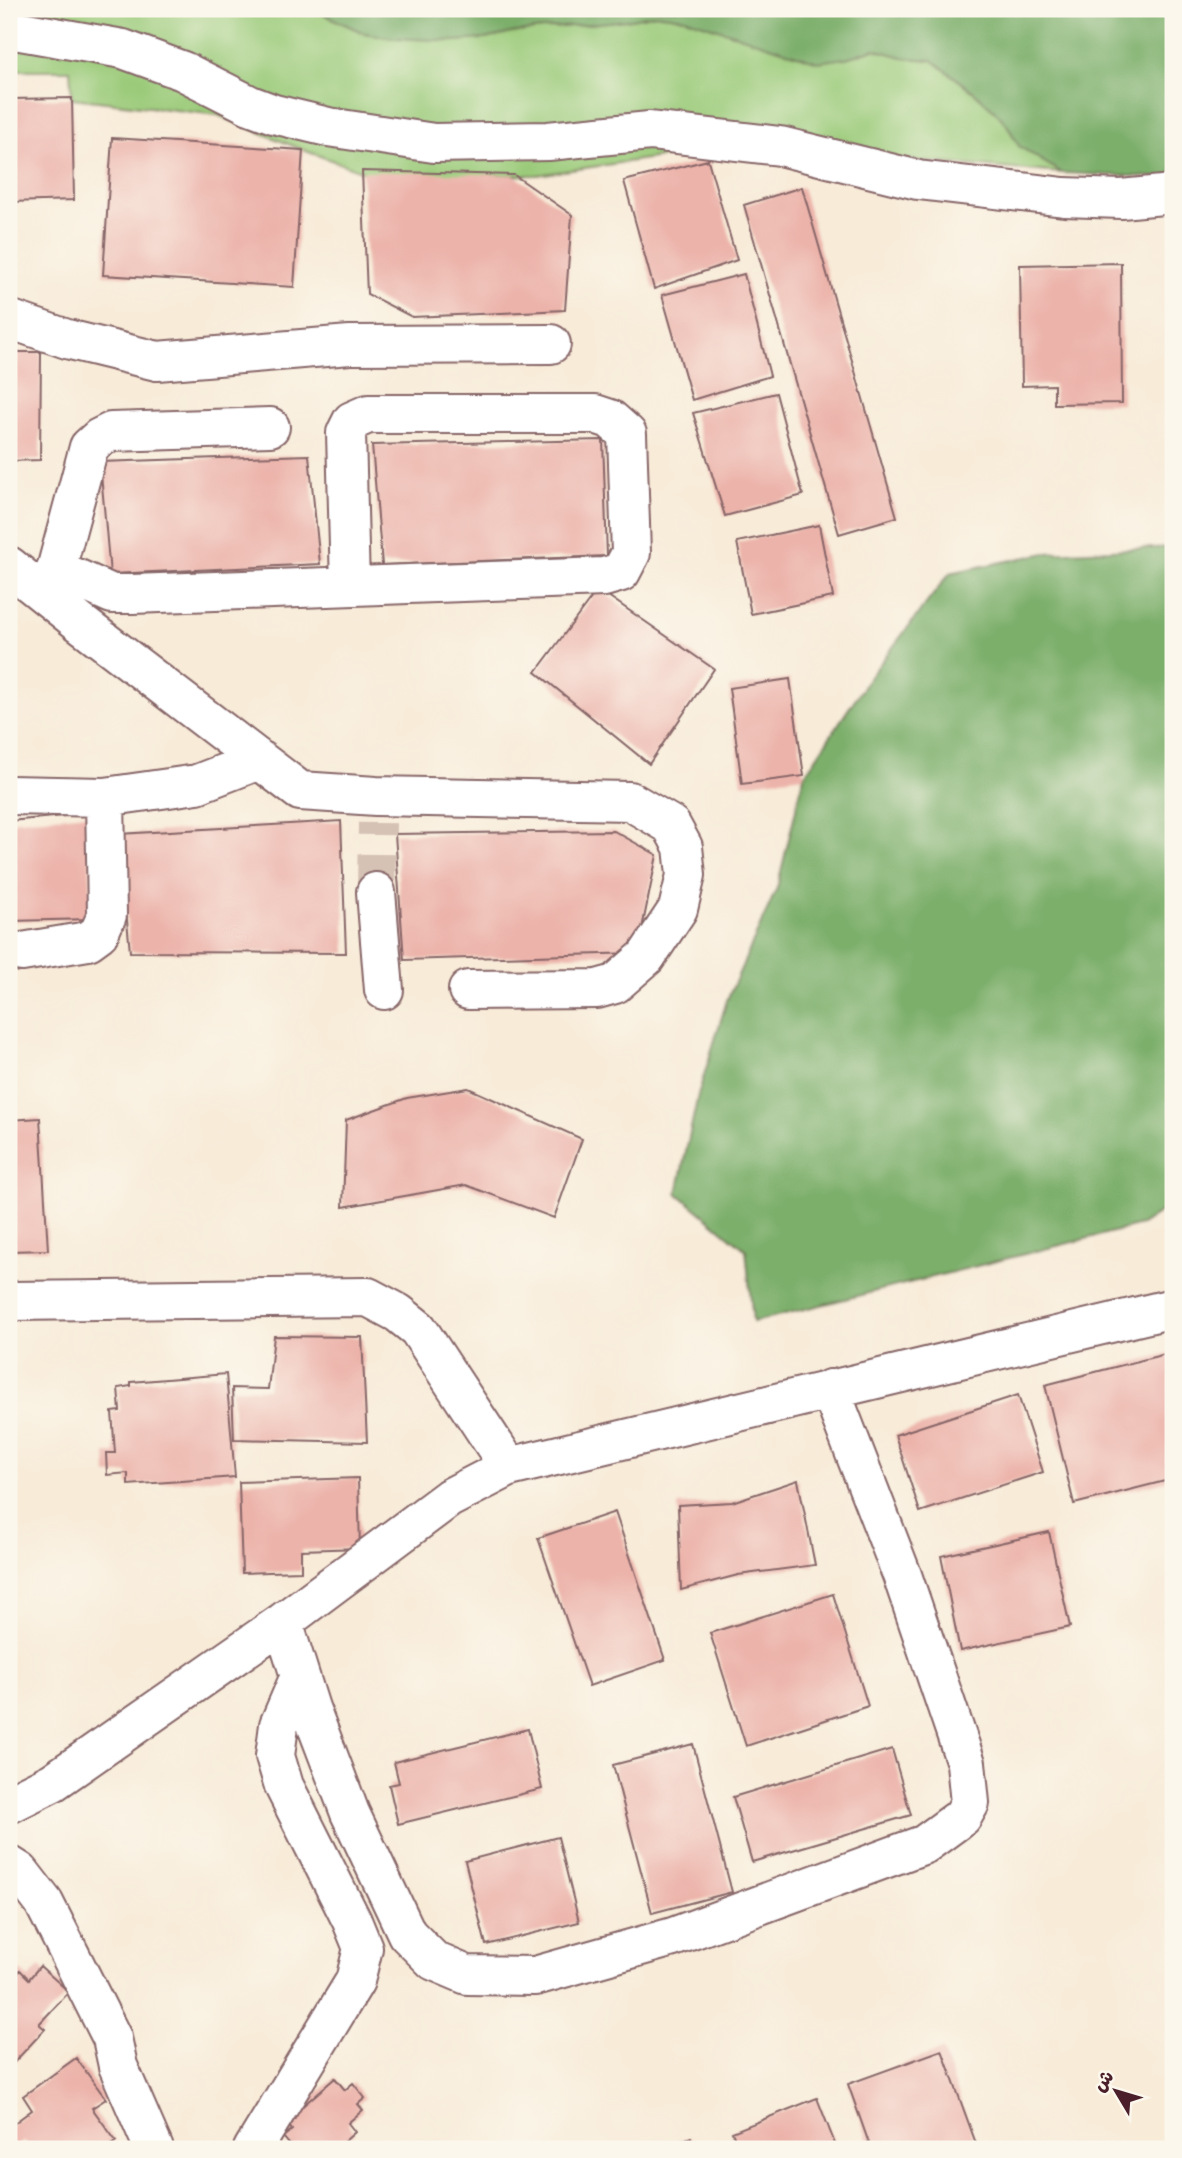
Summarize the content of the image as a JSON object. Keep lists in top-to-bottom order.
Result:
{
  "north": "top left"
}
